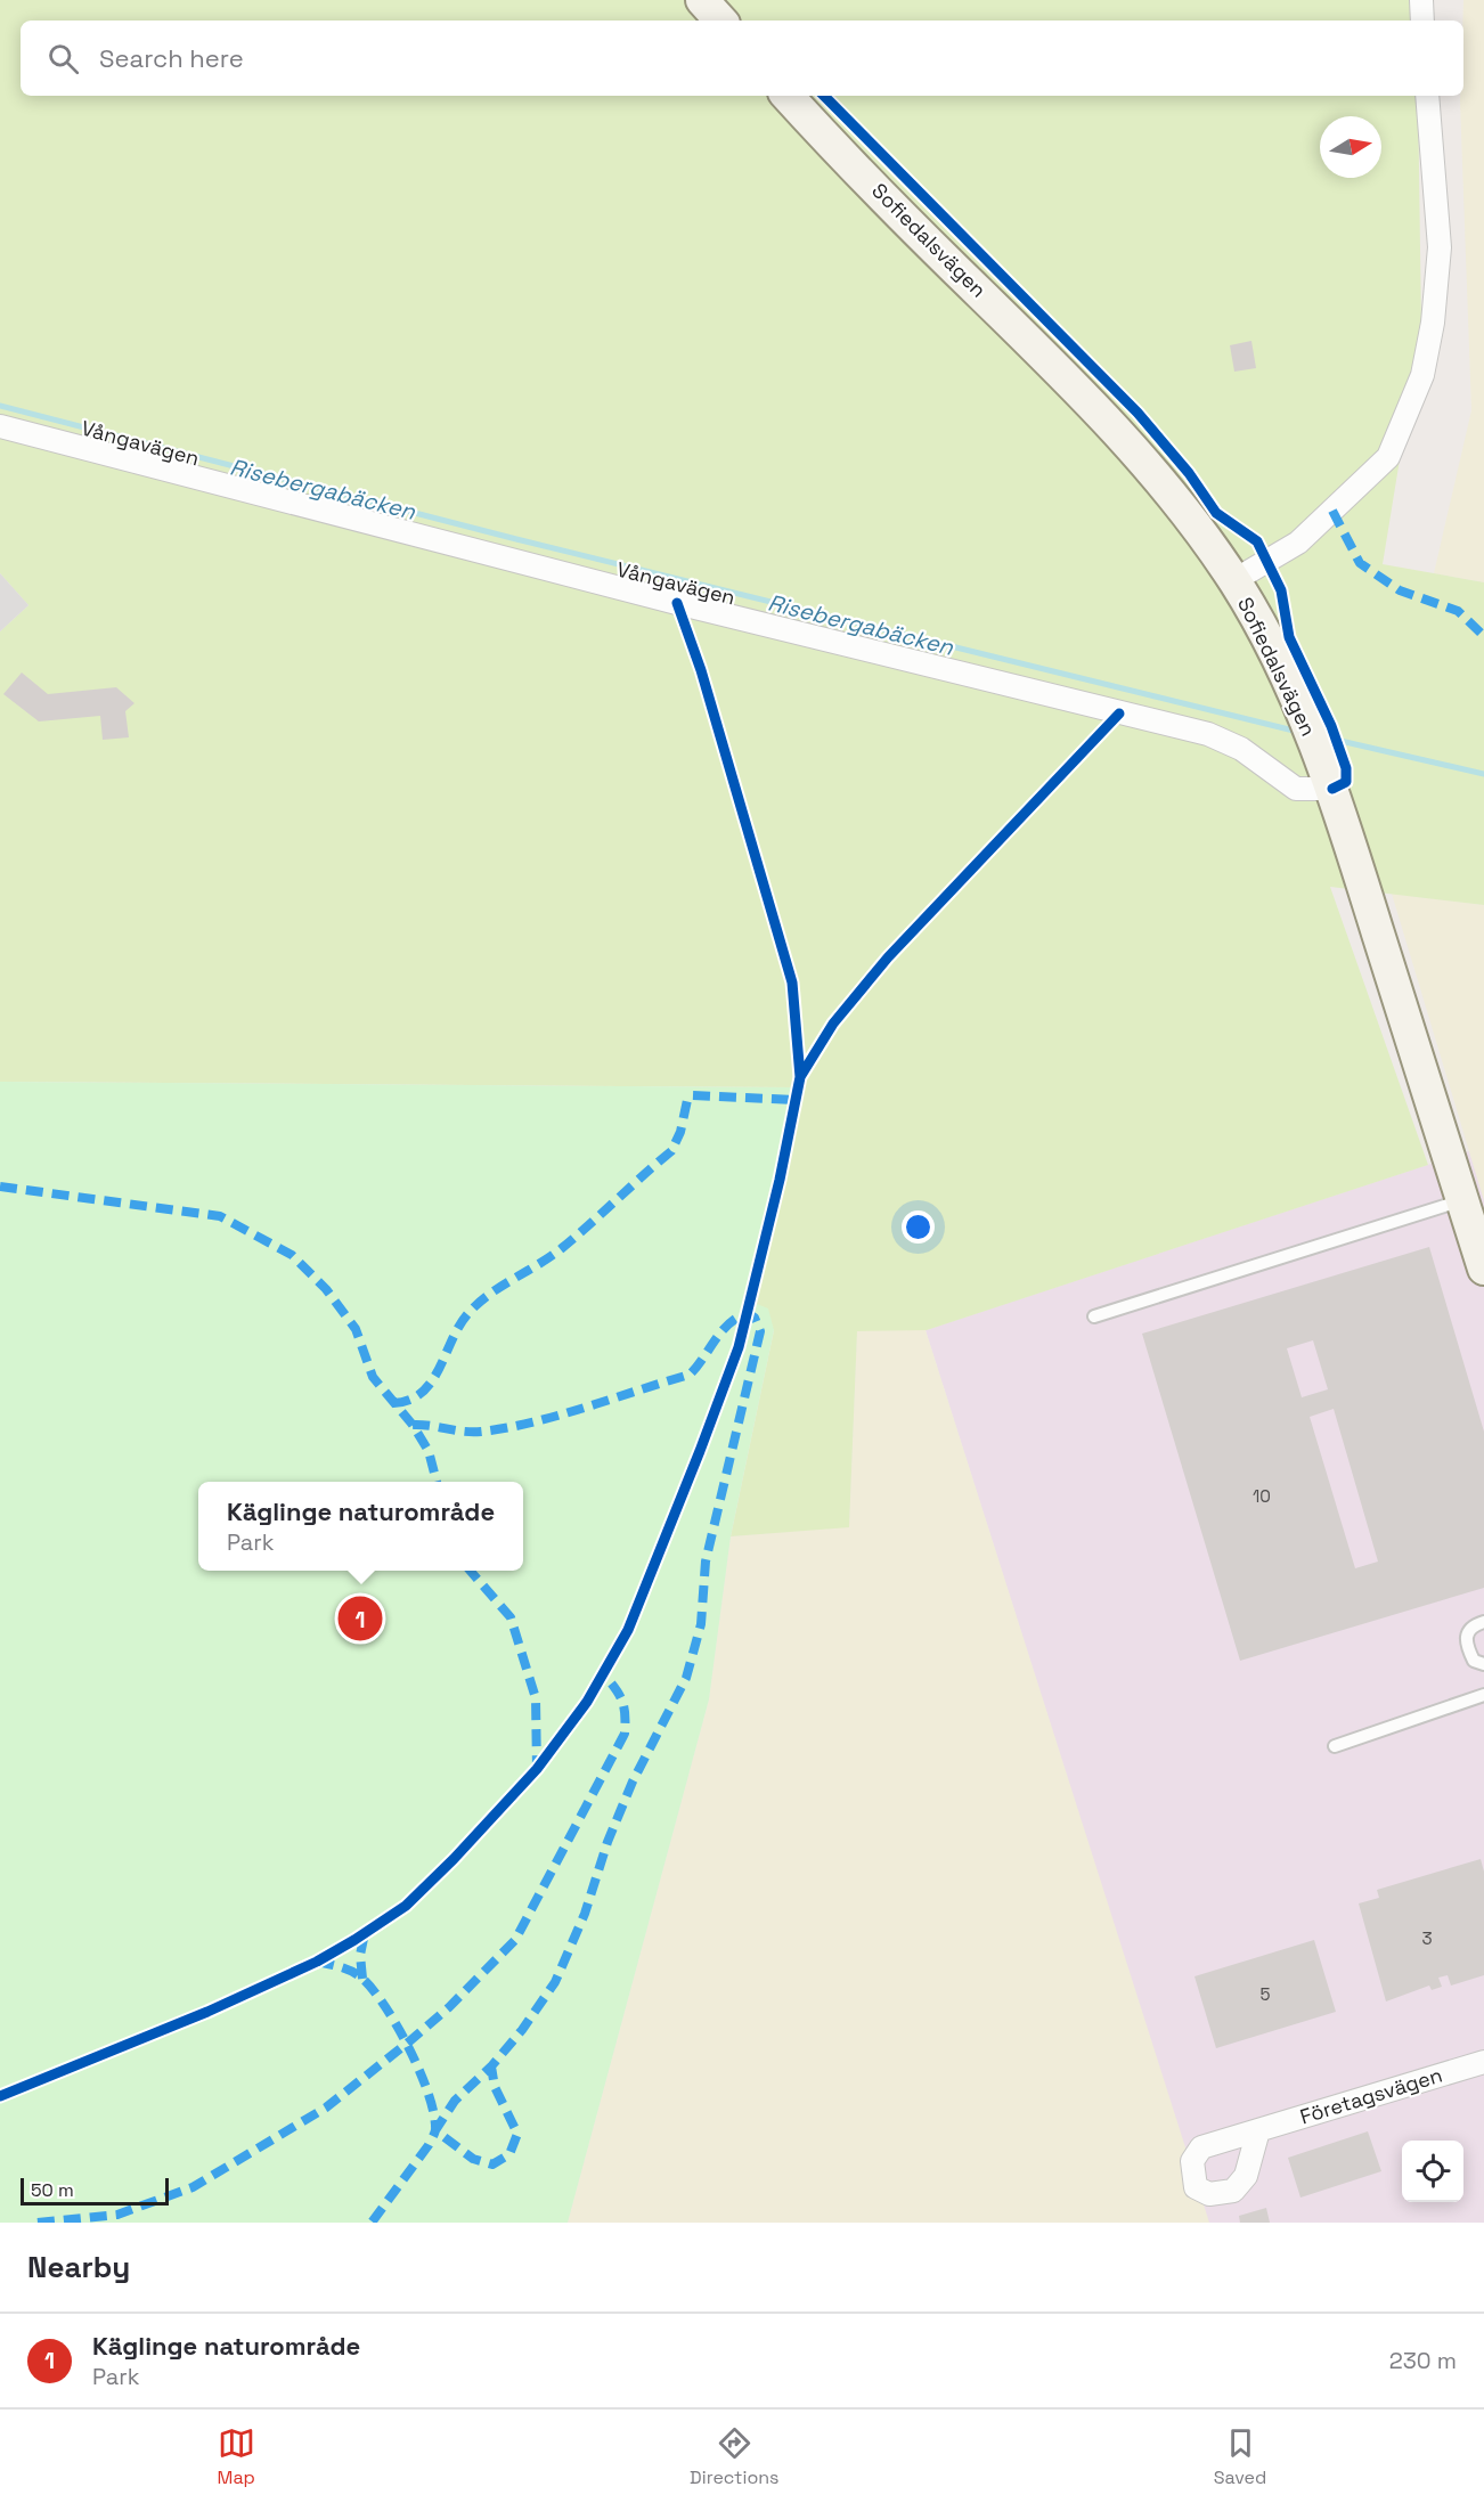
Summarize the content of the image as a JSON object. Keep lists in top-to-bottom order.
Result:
{
  "streets": {
    "main road": ["Sofiedalsvägen"],
    "street": ["Vångavägen", "Företagsvägen"]
  },
  "crossings": [
    ["Sofiedalsvägen", "Vångavägen"]
  ],
  "water": ["Risebergabäcken"],
  "house_numbers": ["10", "3", "5"],
  "scale_bar": "50 m",
  "north": "right",
  "page": {
    "search": "Search here",
    "popup": ["Käglinge naturområde", "Park"],
    "pins": "1",
    "scale": "50 m",
    "heading": "Nearby",
    "list": [
      {
        "mark": "1",
        "name": "Käglinge naturområde",
        "note": "Park",
        "value": "230 m"
      }
    ],
    "nav": ["Map", "Directions", "Saved"]
  }
}
